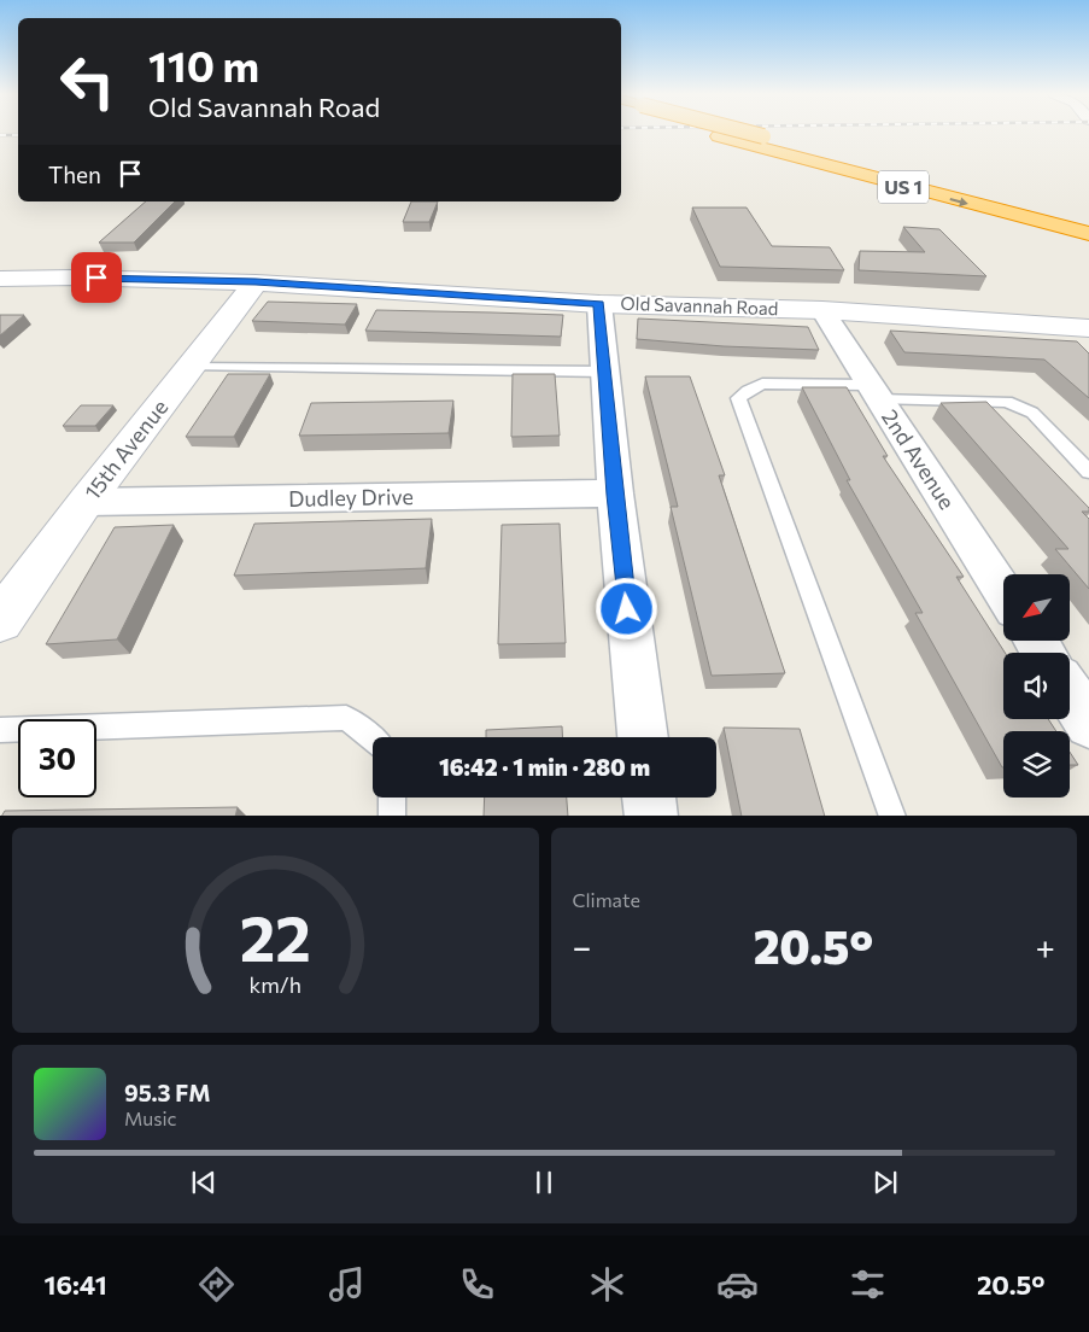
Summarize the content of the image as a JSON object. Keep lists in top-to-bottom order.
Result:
{
  "streets": {
    "highway": ["US 1"],
    "street": [
      "Old Savannah Road",
      "15th Avenue",
      "2nd Avenue",
      "Dudley Drive"
    ]
  },
  "crossings": [
    ["Old Savannah Road", "15th Avenue"],
    ["Old Savannah Road", "2nd Avenue"],
    ["15th Avenue", "Dudley Drive"]
  ],
  "north": "bottom left",
  "page": {
    "turn": ["110 m", "Old Savannah Road"],
    "then": "Then",
    "limit": "30",
    "trip": "16:42 · 1 min · 280 m",
    "tile": "Climate",
    "heat": ["−", "20.5°", "+"],
    "song": ["95.3 FM", "Music"],
    "tabs": ["16:41", "20.5°"],
    "gauge": ["22", "km/h"]
  }
}
